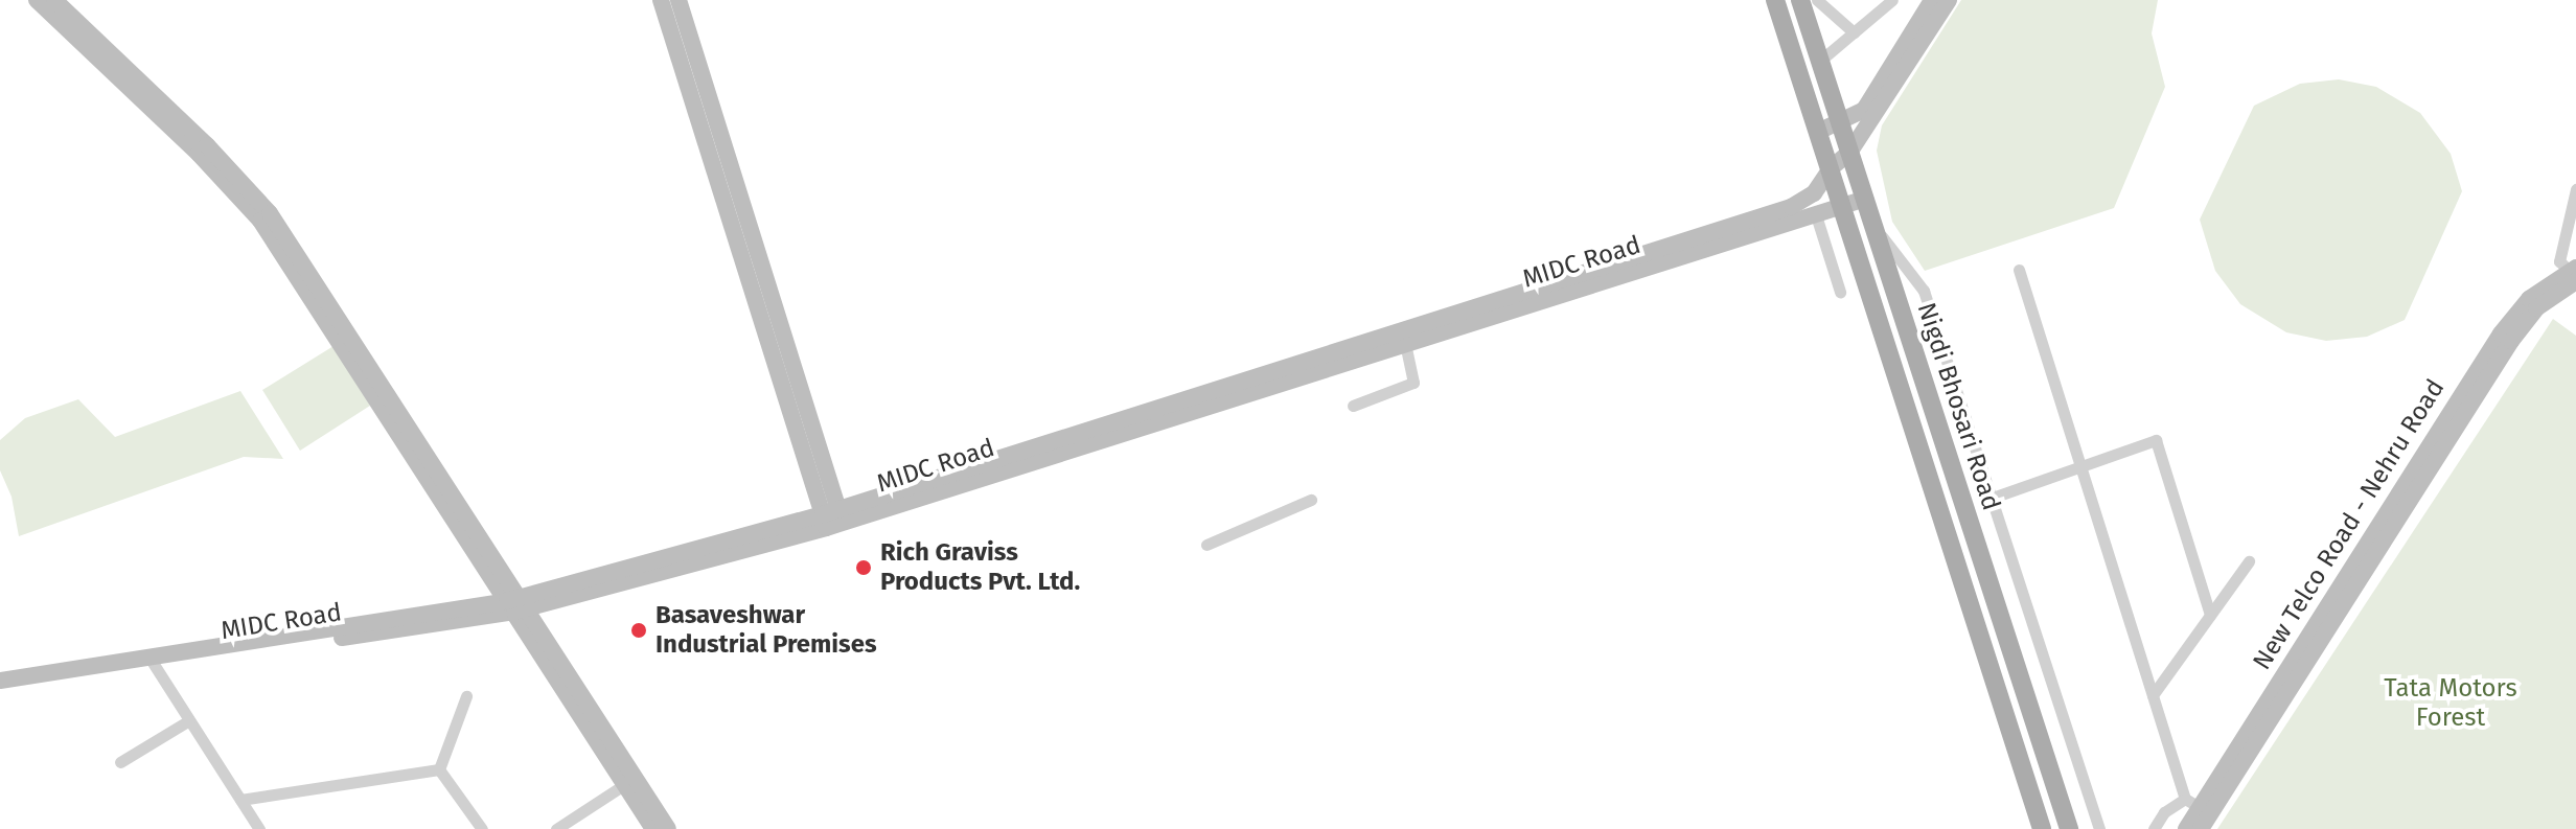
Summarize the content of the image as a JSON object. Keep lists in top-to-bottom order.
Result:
{
  "streets": {
    "main road": ["MIDC Road", "Nigdi Bhosari Road", "New Telco Road - Nehru Road"]
  },
  "crossings": [
    ["MIDC Road", "Nigdi Bhosari Road"]
  ],
  "parks": ["Tata Motors Forest"],
  "places": ["Rich Graviss Products Pvt. Ltd.", "Basaveshwar Industrial Premises"]
}
